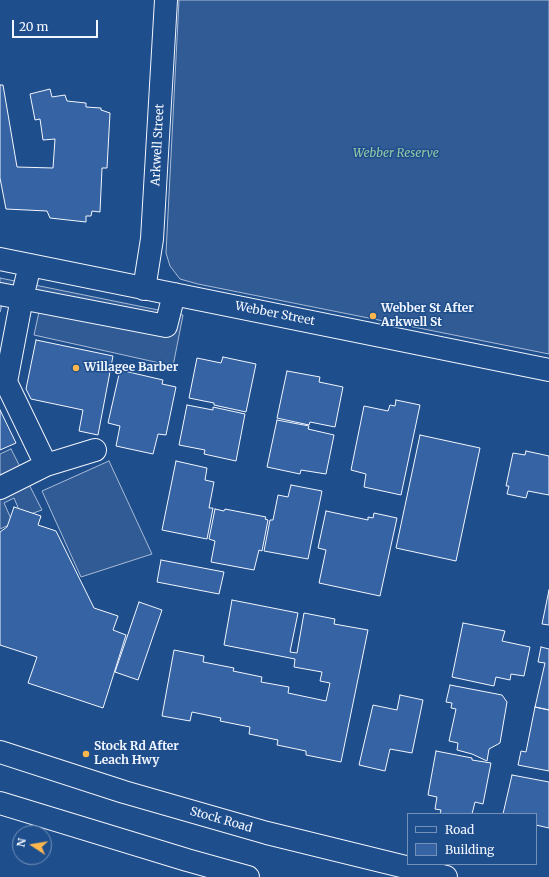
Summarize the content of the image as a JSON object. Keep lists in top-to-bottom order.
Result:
{
  "streets": {
    "main road": ["Arkwell Street", "Webber Street", "Stock Road"]
  },
  "crossings": [
    ["Arkwell Street", "Webber Street"]
  ],
  "parks": ["Webber Reserve"],
  "places": ["Webber St After Arkwell St", "Willagee Barber", "Stock Rd After Leach Hwy"],
  "legend": ["Road", "Building"],
  "scale_bar": "20 m",
  "north": "left"
}
